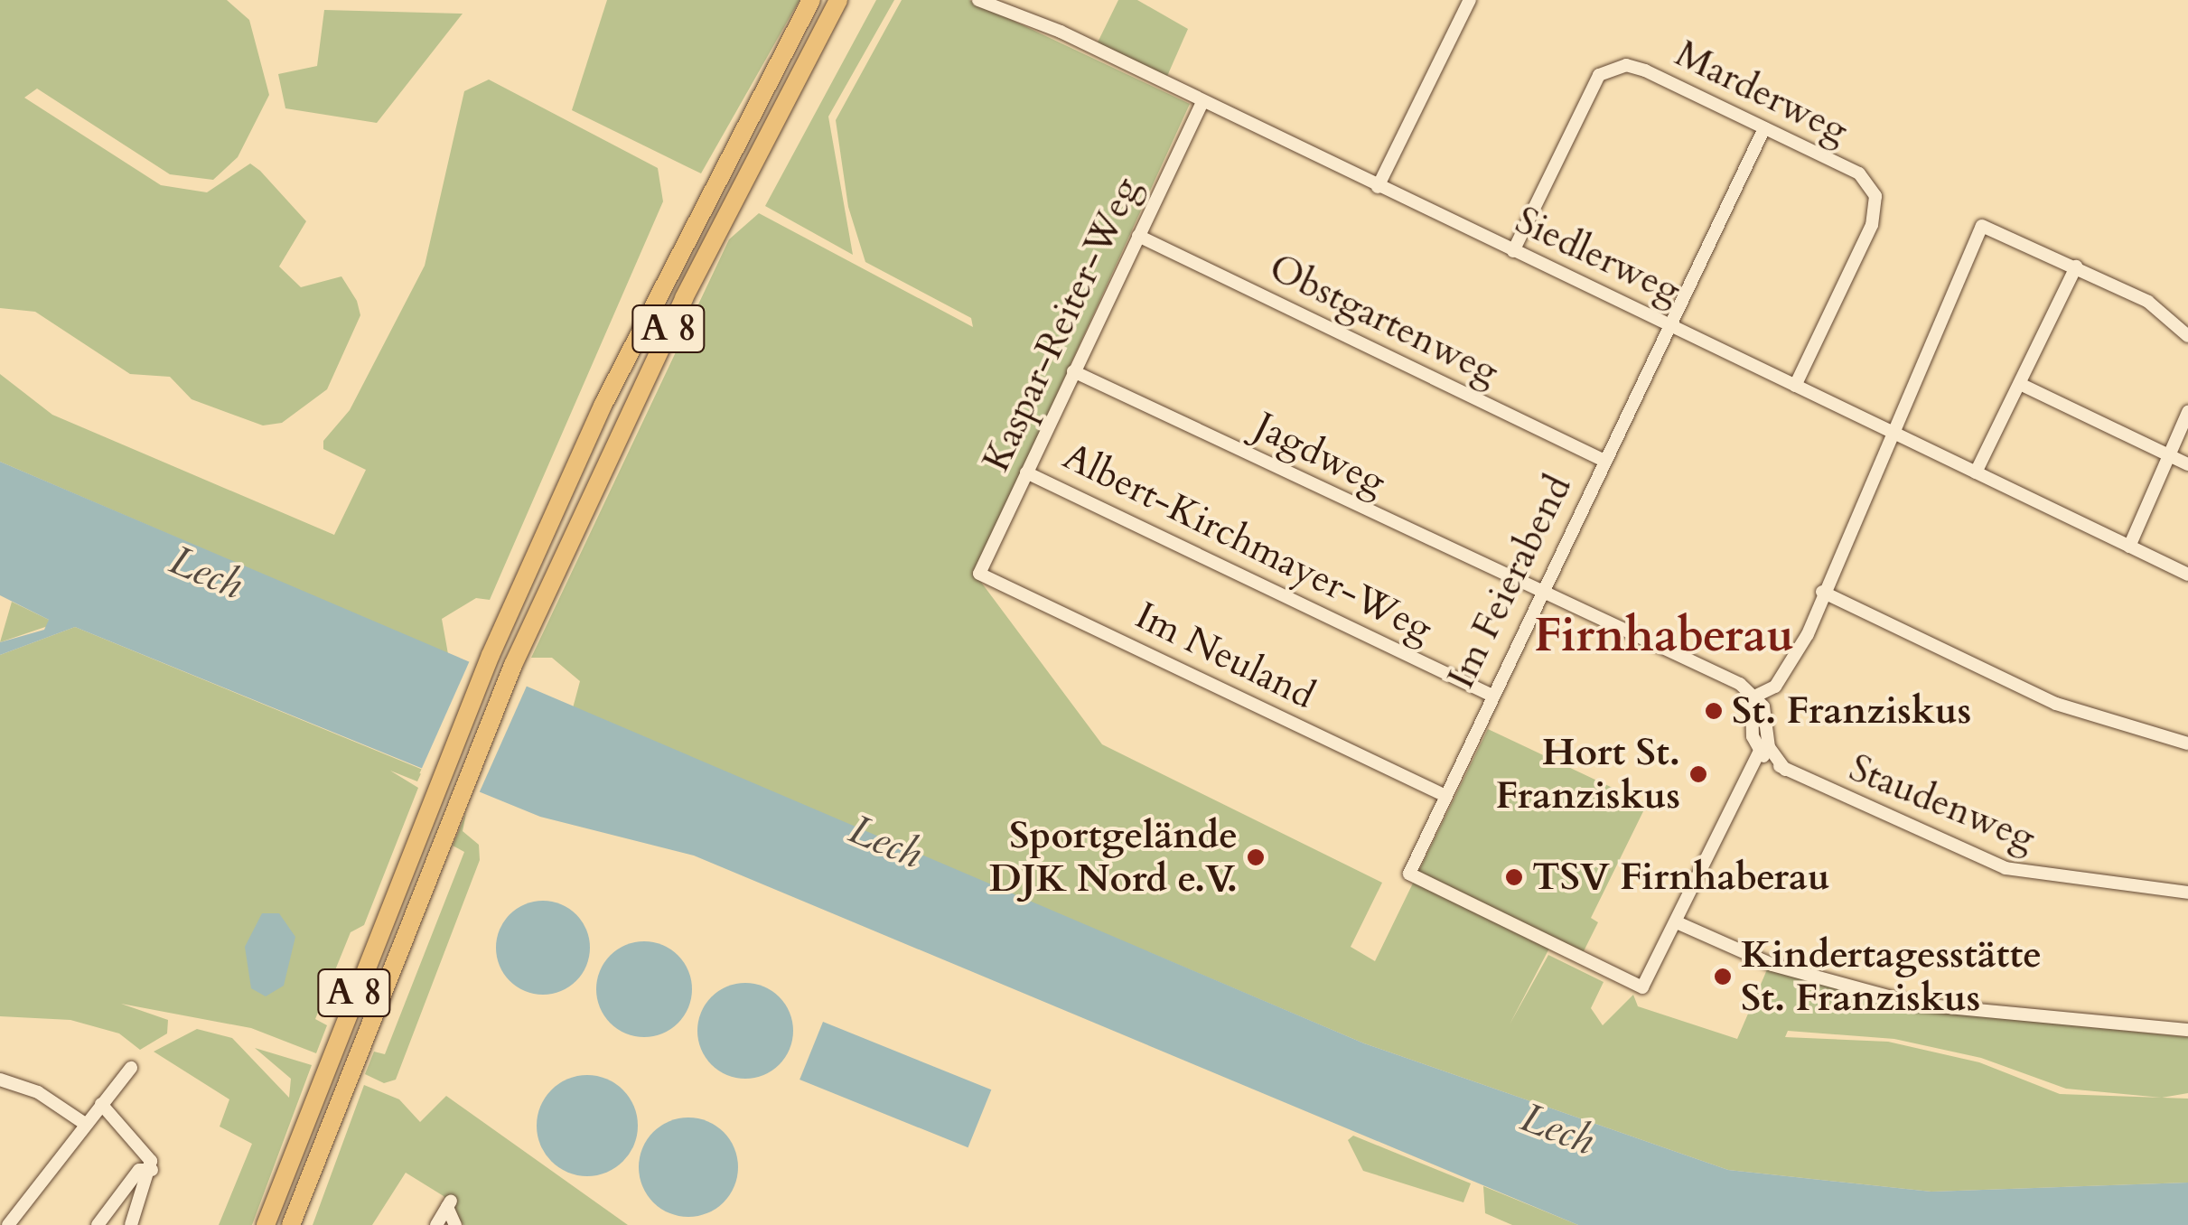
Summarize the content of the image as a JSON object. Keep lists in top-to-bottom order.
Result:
{
  "streets": {
    "highway": ["A 8"],
    "street": [
      "Marderweg",
      "Siedlerweg",
      "Obstgartenweg",
      "Kaspar-Reiter-Weg",
      "Jagdweg",
      "Albert-Kirchmayer-Weg",
      "Im Feierabend",
      "Im Neuland",
      "Staudenweg"
    ]
  },
  "crossings": [
    ["Marderweg", "Siedlerweg"],
    ["Marderweg", "Im Feierabend"],
    ["Siedlerweg", "Kaspar-Reiter-Weg"],
    ["Siedlerweg", "Im Feierabend"],
    ["Obstgartenweg", "Kaspar-Reiter-Weg"],
    ["Obstgartenweg", "Im Feierabend"],
    ["Kaspar-Reiter-Weg", "Jagdweg"],
    ["Kaspar-Reiter-Weg", "Albert-Kirchmayer-Weg"],
    ["Kaspar-Reiter-Weg", "Im Neuland"],
    ["Jagdweg", "Im Feierabend"],
    ["Albert-Kirchmayer-Weg", "Im Feierabend"],
    ["Im Feierabend", "Im Neuland"]
  ],
  "districts": ["Firnhaberau"],
  "water": ["Lech"],
  "places": [
    "St. Franziskus",
    "Hort St. Franziskus",
    "Sportgelände DJK Nord e.V.",
    "TSV Firnhaberau",
    "Kindertagesstätte St. Franziskus"
  ]
}
